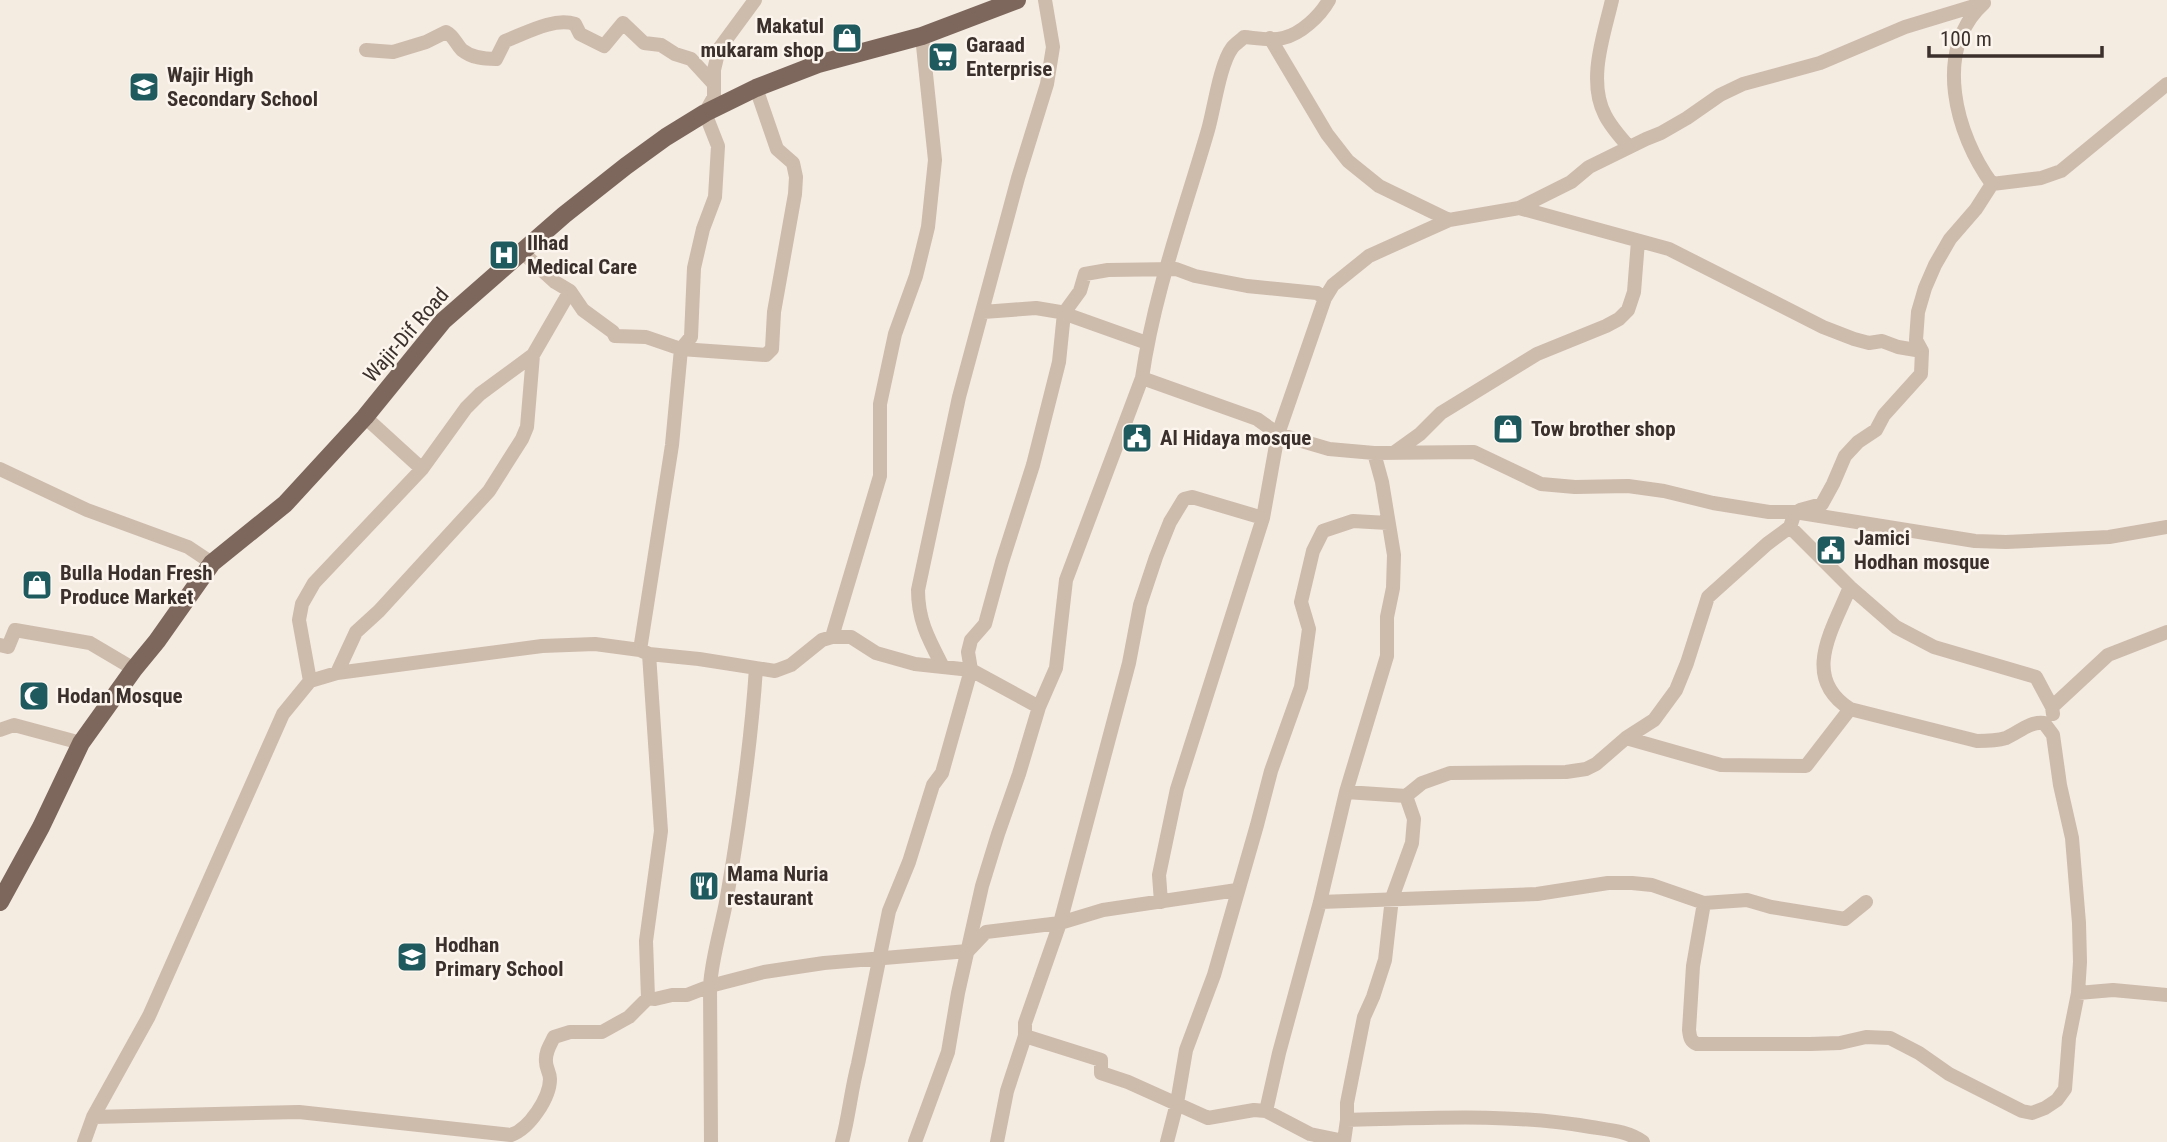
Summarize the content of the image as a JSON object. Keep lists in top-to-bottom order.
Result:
{
  "streets": {
    "main road": ["Wajir-Dif Road"]
  },
  "places": {
    "shop": ["Makatul mukaram shop", "Tow brother shop", "Bulla Hodan Fresh Produce Market"],
    "supermarket": ["Garaad Enterprise"],
    "school or university": ["Wajir High Secondary School", "Hodhan Primary School"],
    "hospital": ["Ilhad Medical Care"],
    "public building": ["Al Hidaya mosque", "Jamici Hodhan mosque"],
    "mosque": ["Hodan Mosque"],
    "restaurant": ["Mama Nuria restaurant"]
  },
  "scale_bar": "100 m"
}
